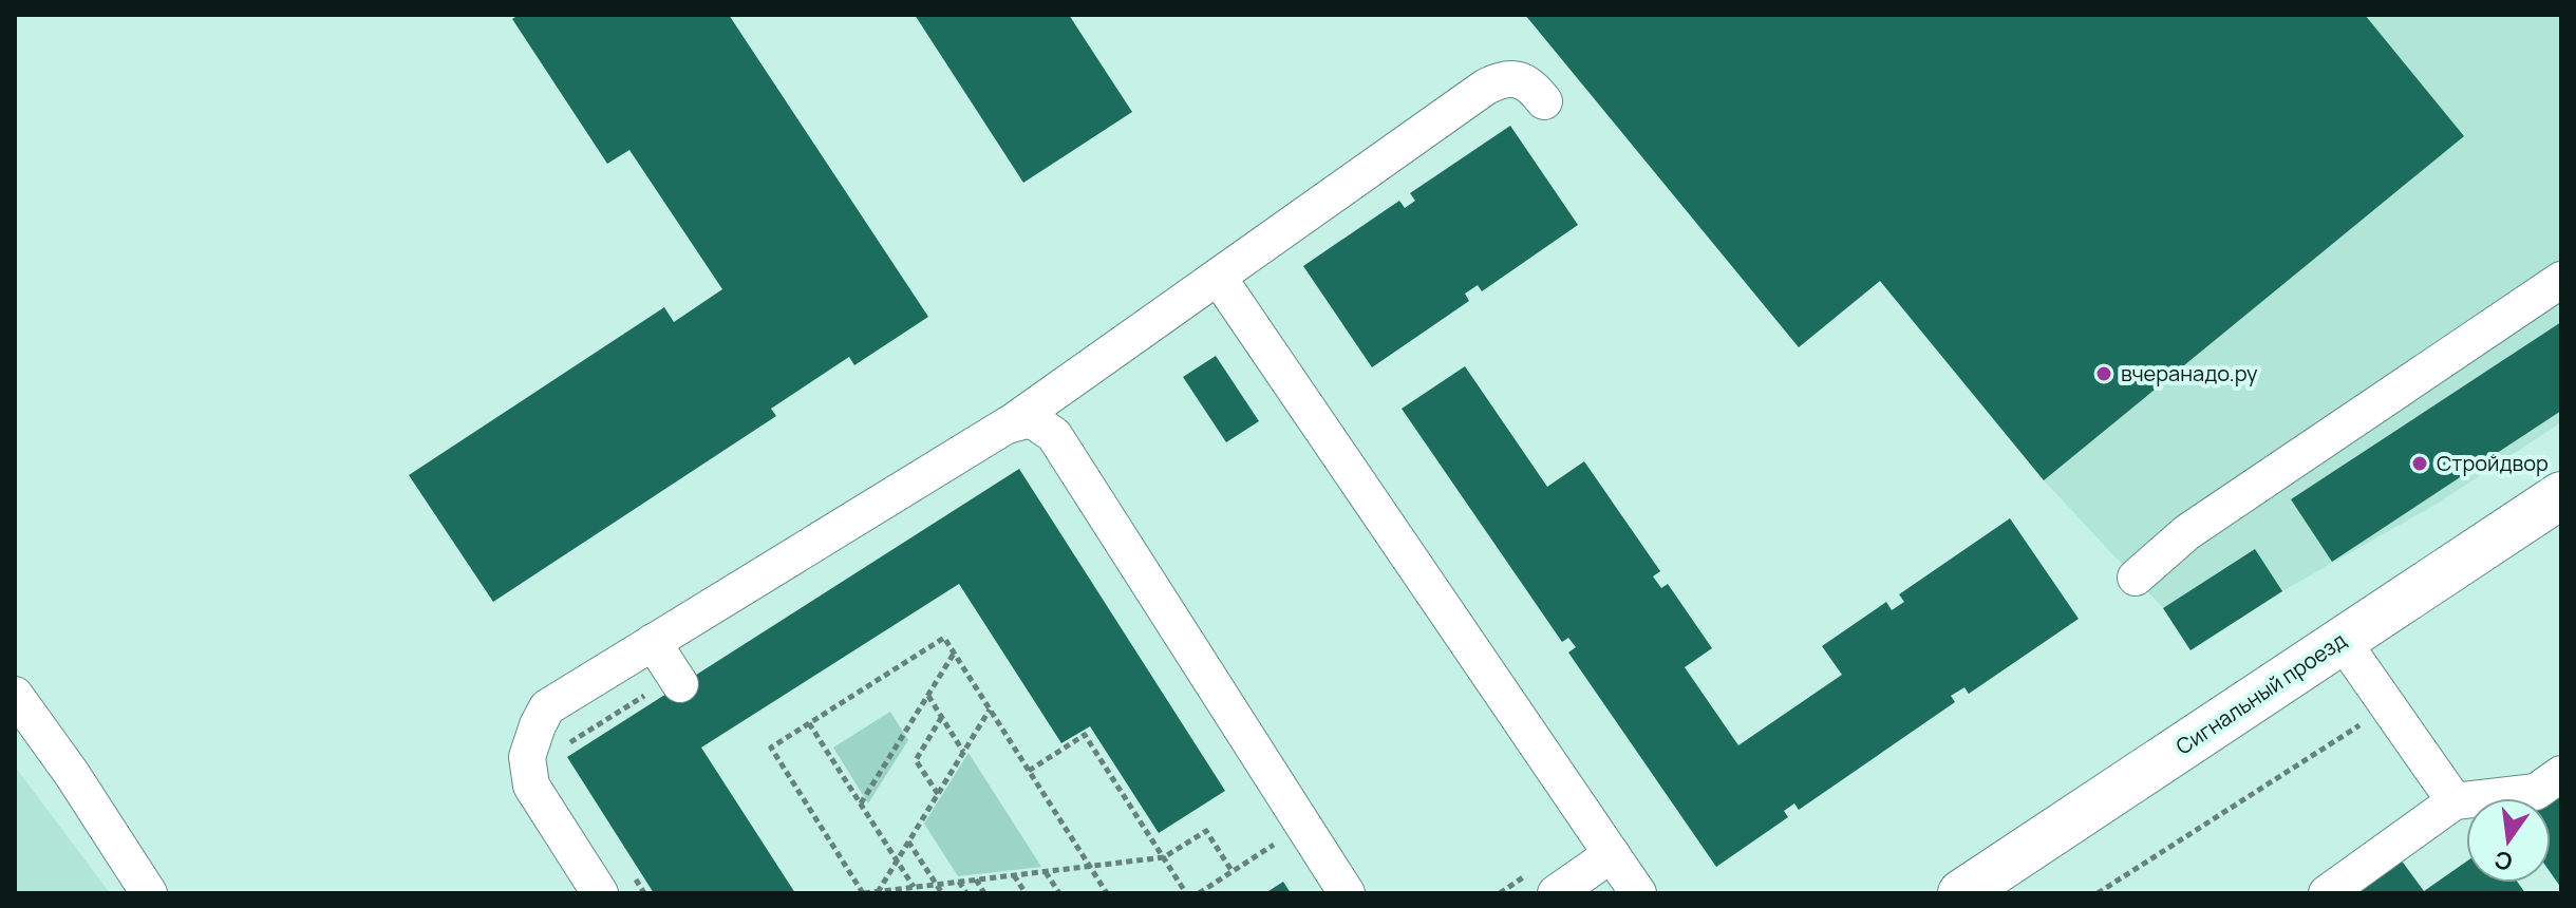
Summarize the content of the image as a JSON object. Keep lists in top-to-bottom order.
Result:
{
  "streets": {
    "main road": ["Сигнальный проезд"]
  },
  "places": ["вчеранадо.ру", "Стройдвор"],
  "north": "bottom"
}
